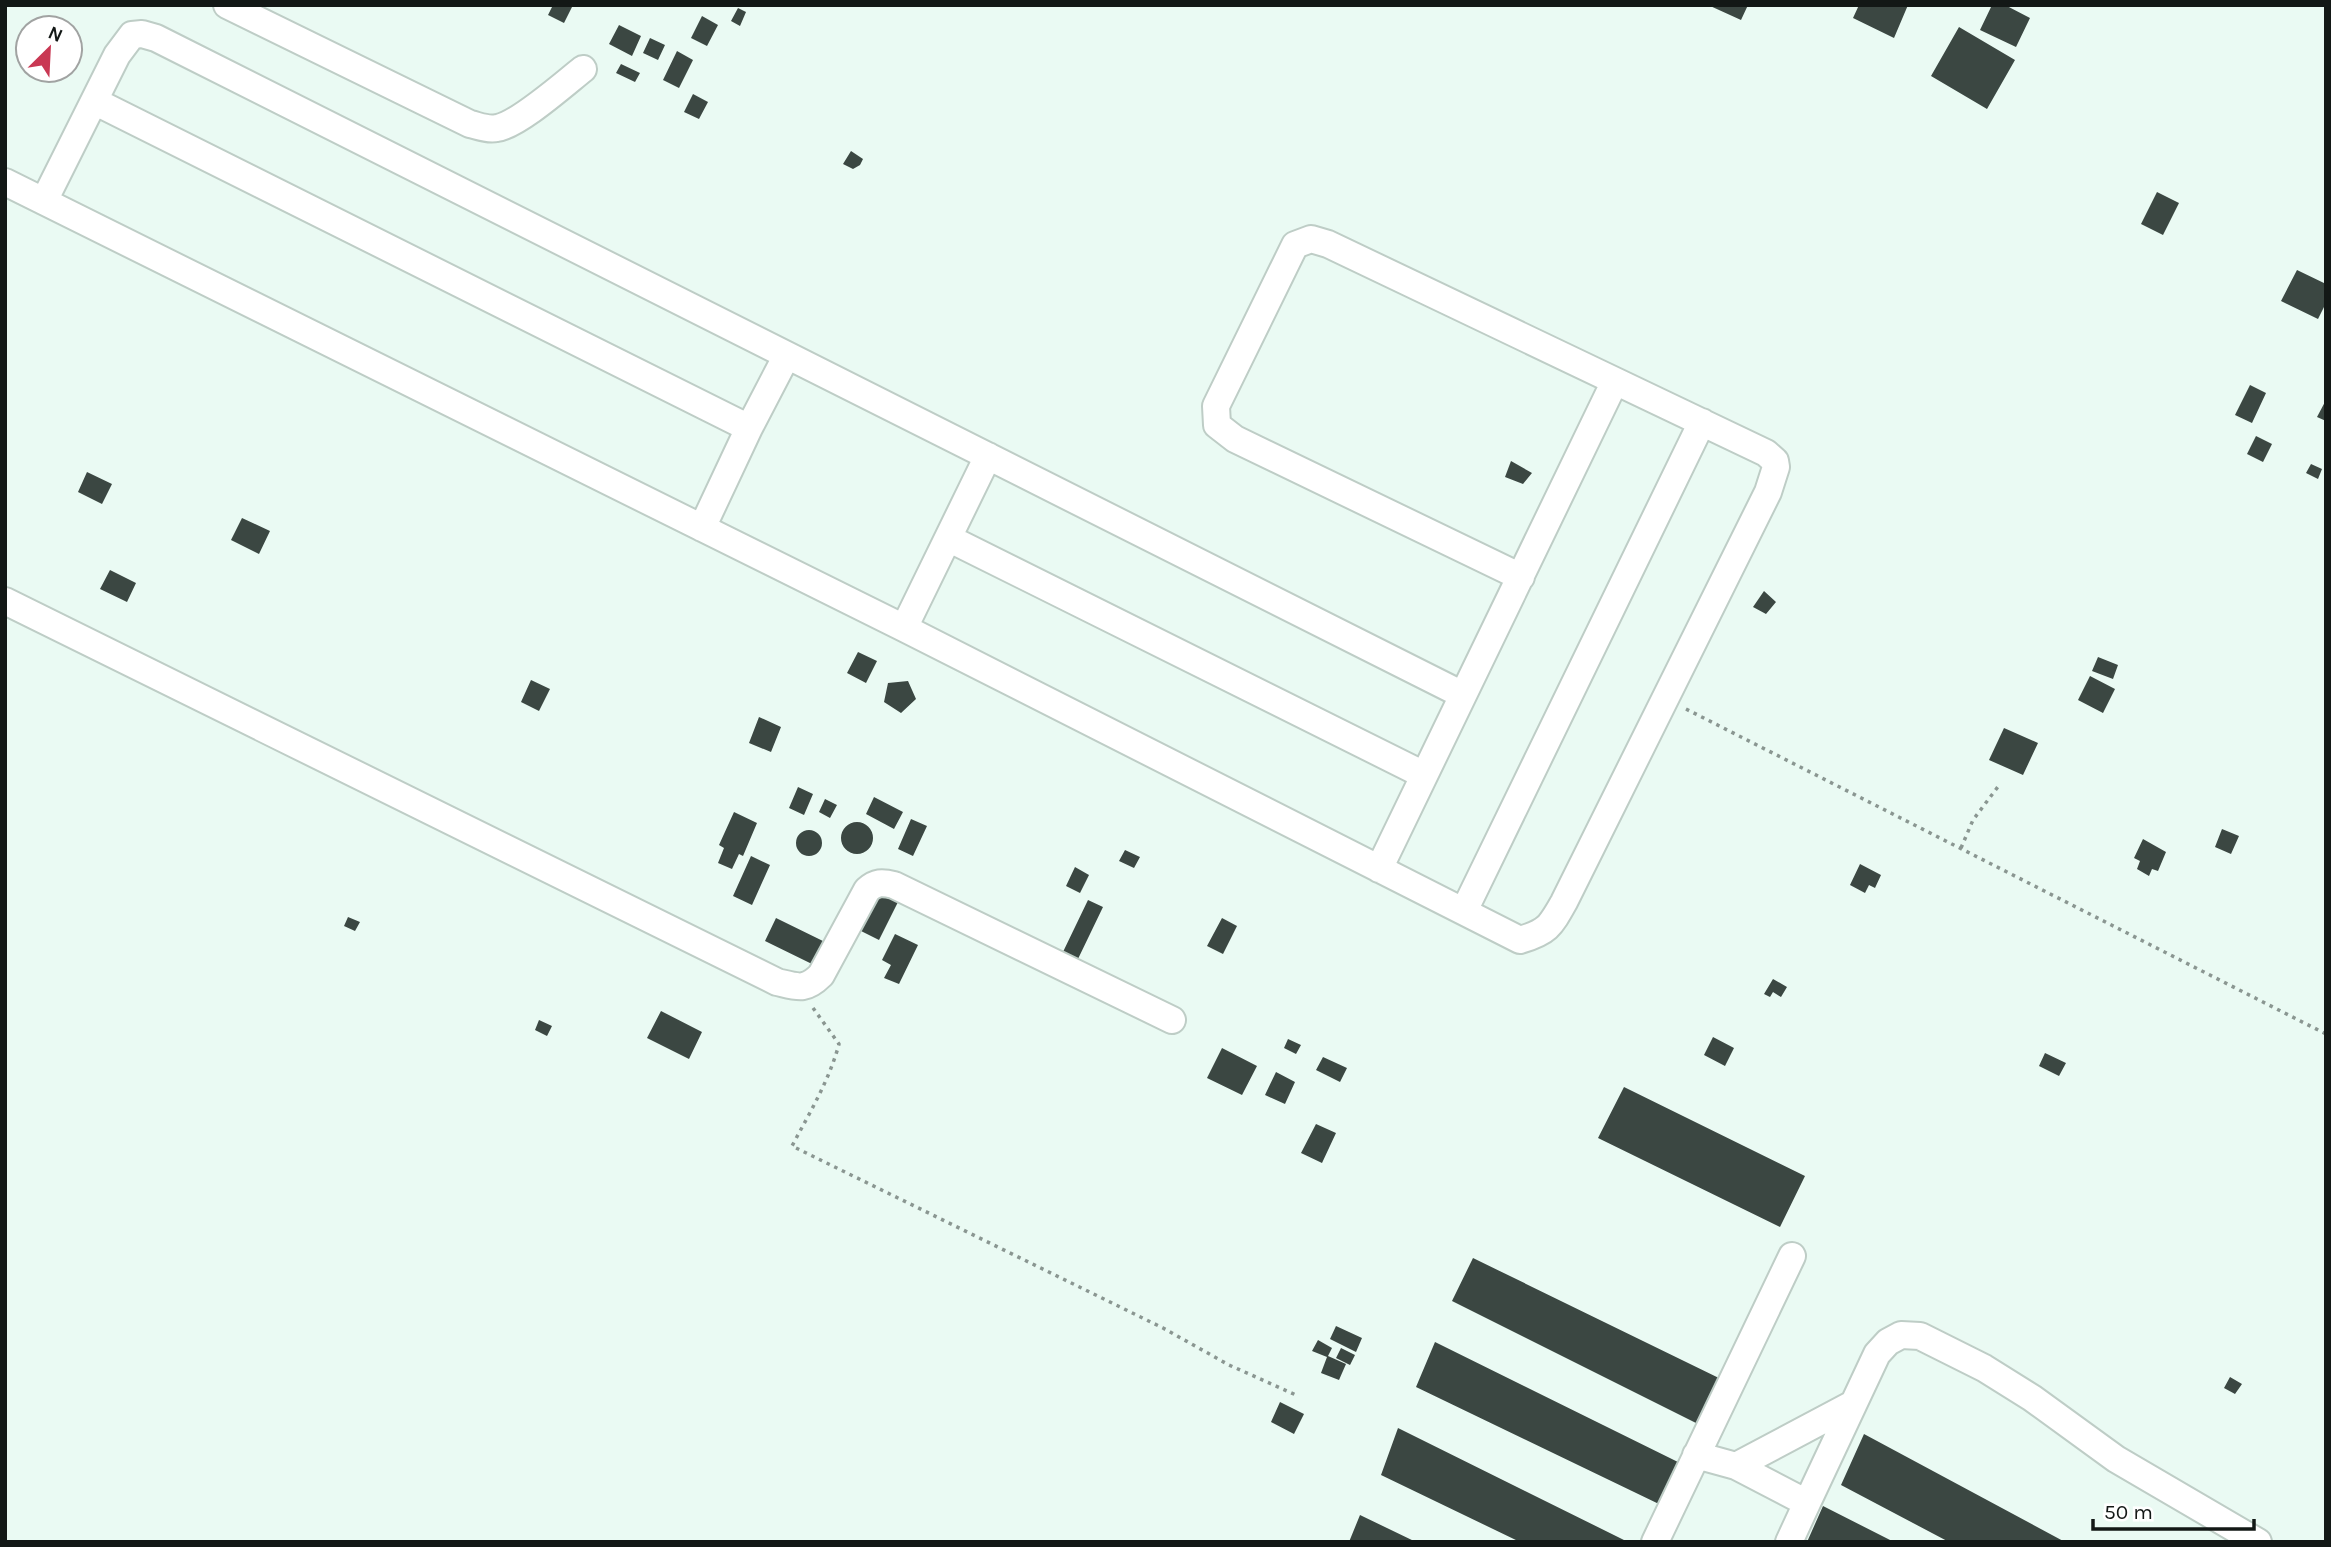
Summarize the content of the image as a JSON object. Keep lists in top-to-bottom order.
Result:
{
  "scale_bar": "50 m",
  "north": "top right"
}
